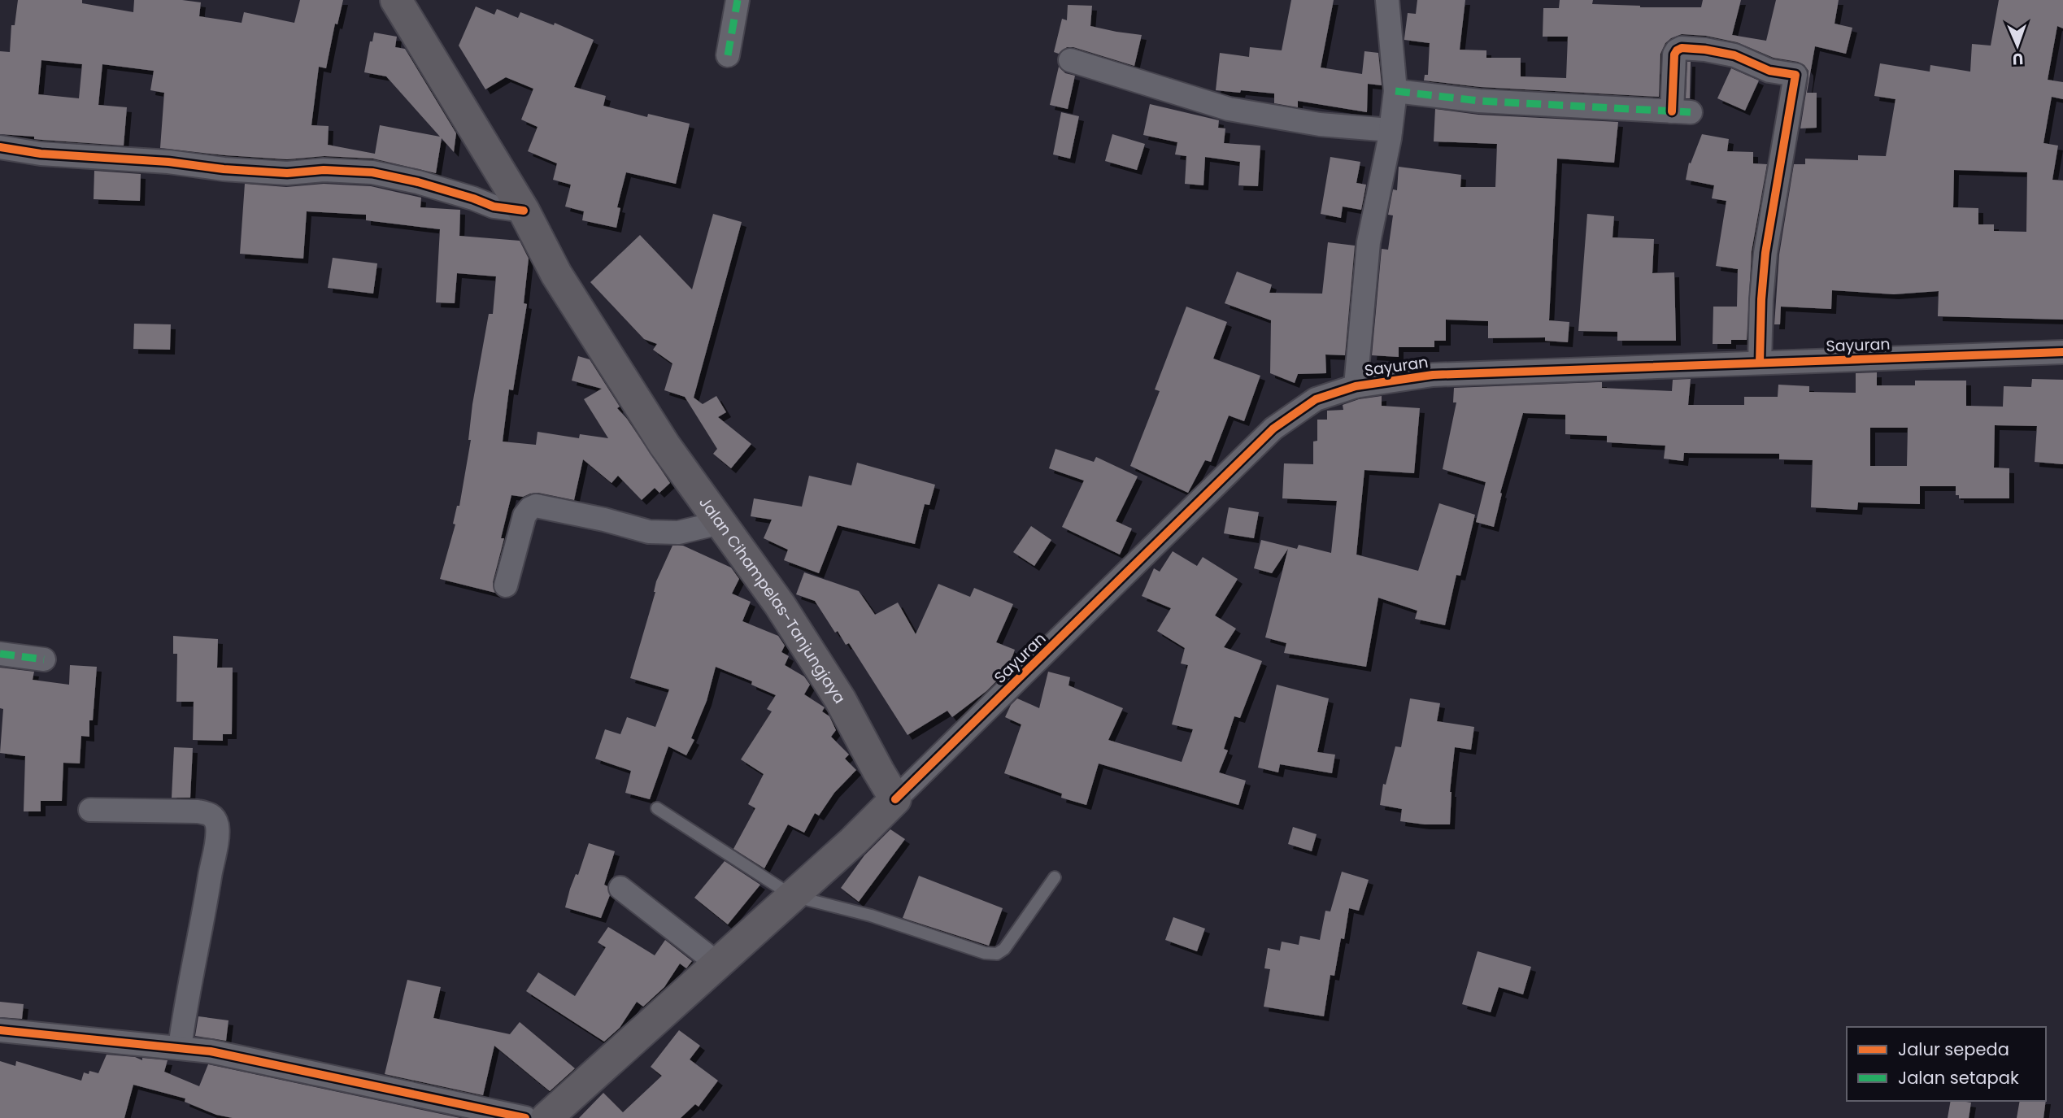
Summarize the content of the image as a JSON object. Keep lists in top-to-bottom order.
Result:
{
  "streets": {
    "main road": ["Jalan Cihampelas-Tanjungjaya"],
    "street": ["Sayuran"]
  },
  "crossings": [
    ["Sayuran", "Jalan Cihampelas-Tanjungjaya"]
  ],
  "legend": ["Jalur sepeda", "Jalan setapak"],
  "north": "bottom"
}
